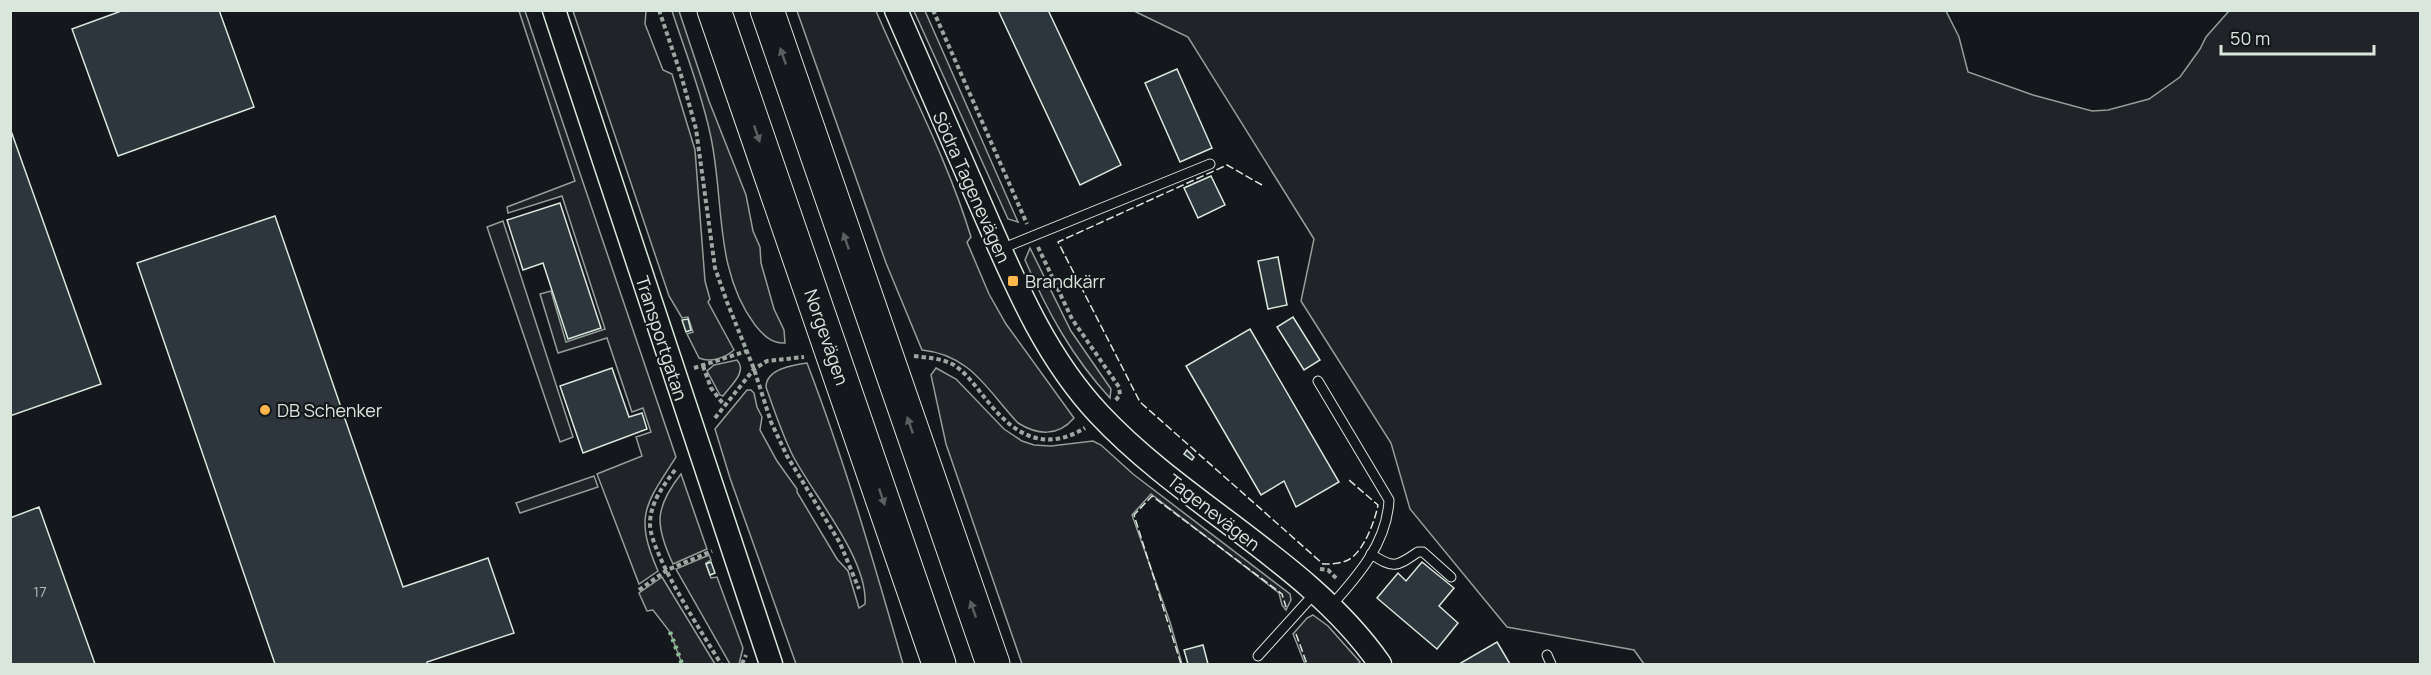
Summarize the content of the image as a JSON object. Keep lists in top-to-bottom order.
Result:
{
  "streets": {
    "highway": ["Norgevägen"],
    "street": ["Södra Tagenevägen", "Transportgatan", "Tagenevägen"]
  },
  "crossings": [
    ["Södra Tagenevägen", "Tagenevägen"]
  ],
  "places": {
    "transit": ["Brandkärr"],
    "other": ["DB Schenker"]
  },
  "house_numbers": ["17"],
  "scale_bar": "50 m"
}
